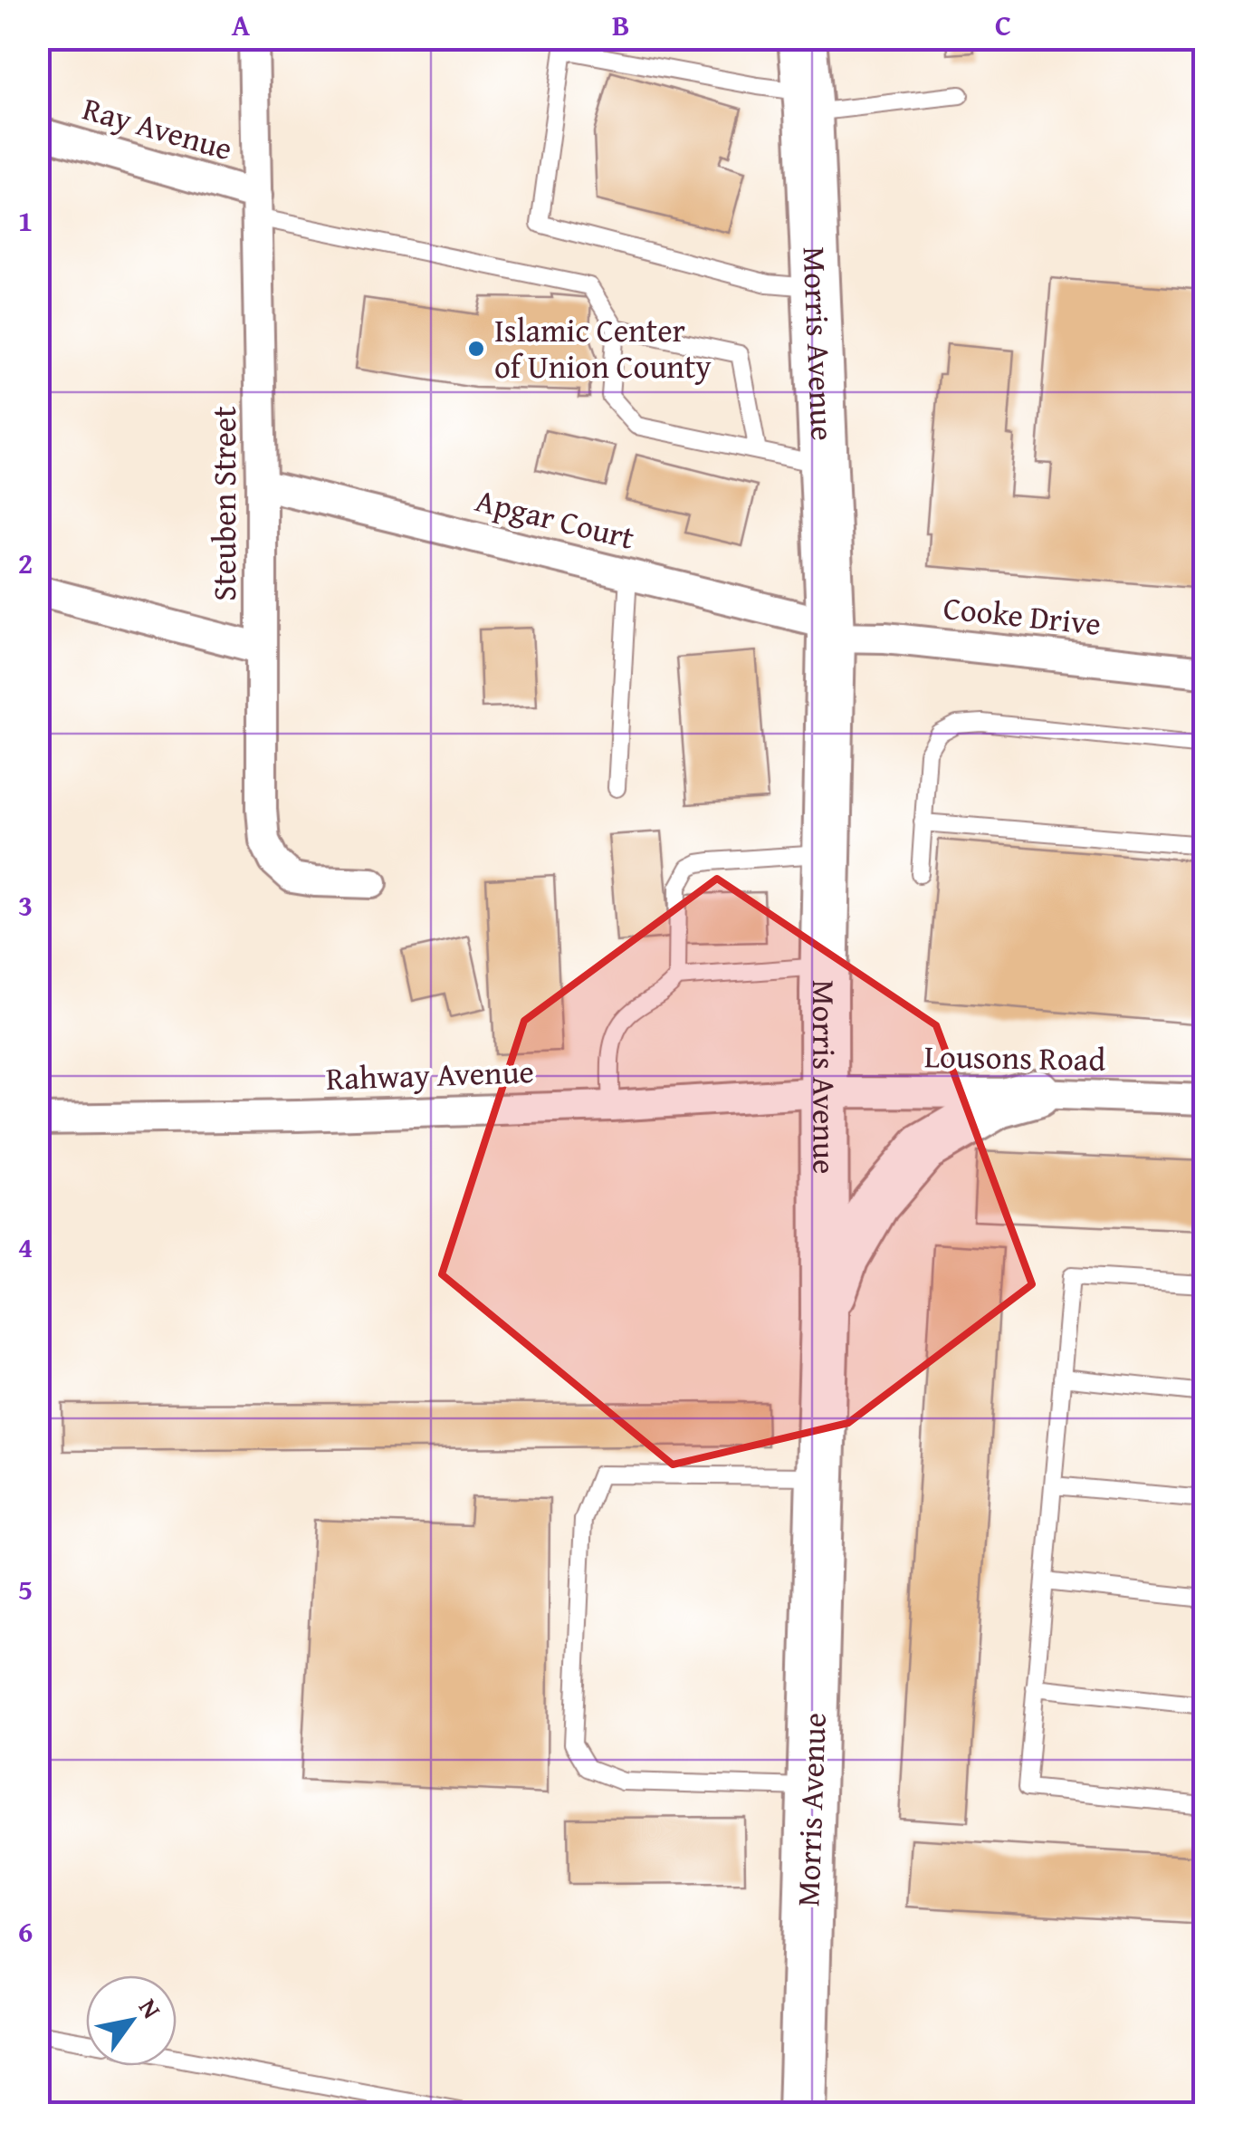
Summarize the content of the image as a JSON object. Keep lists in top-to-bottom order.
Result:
{
  "streets": {
    "main road": ["Morris Avenue"],
    "street": [
      "Ray Avenue",
      "Steuben Street",
      "Apgar Court",
      "Cooke Drive",
      "Lousons Road",
      "Rahway Avenue"
    ]
  },
  "crossings": [
    ["Ray Avenue", "Steuben Street"],
    ["Morris Avenue", "Apgar Court"],
    ["Morris Avenue", "Cooke Drive"],
    ["Morris Avenue", "Lousons Road"],
    ["Morris Avenue", "Rahway Avenue"],
    ["Steuben Street", "Apgar Court"],
    ["Apgar Court", "Cooke Drive"],
    ["Lousons Road", "Rahway Avenue"]
  ],
  "places": ["Islamic Center of Union County"],
  "north": "top right",
  "grid": {
    "columns": ["A", "B", "C"],
    "rows": [
      "1",
      "2",
      "3",
      "4",
      "5",
      "6"
    ]
  }
}
